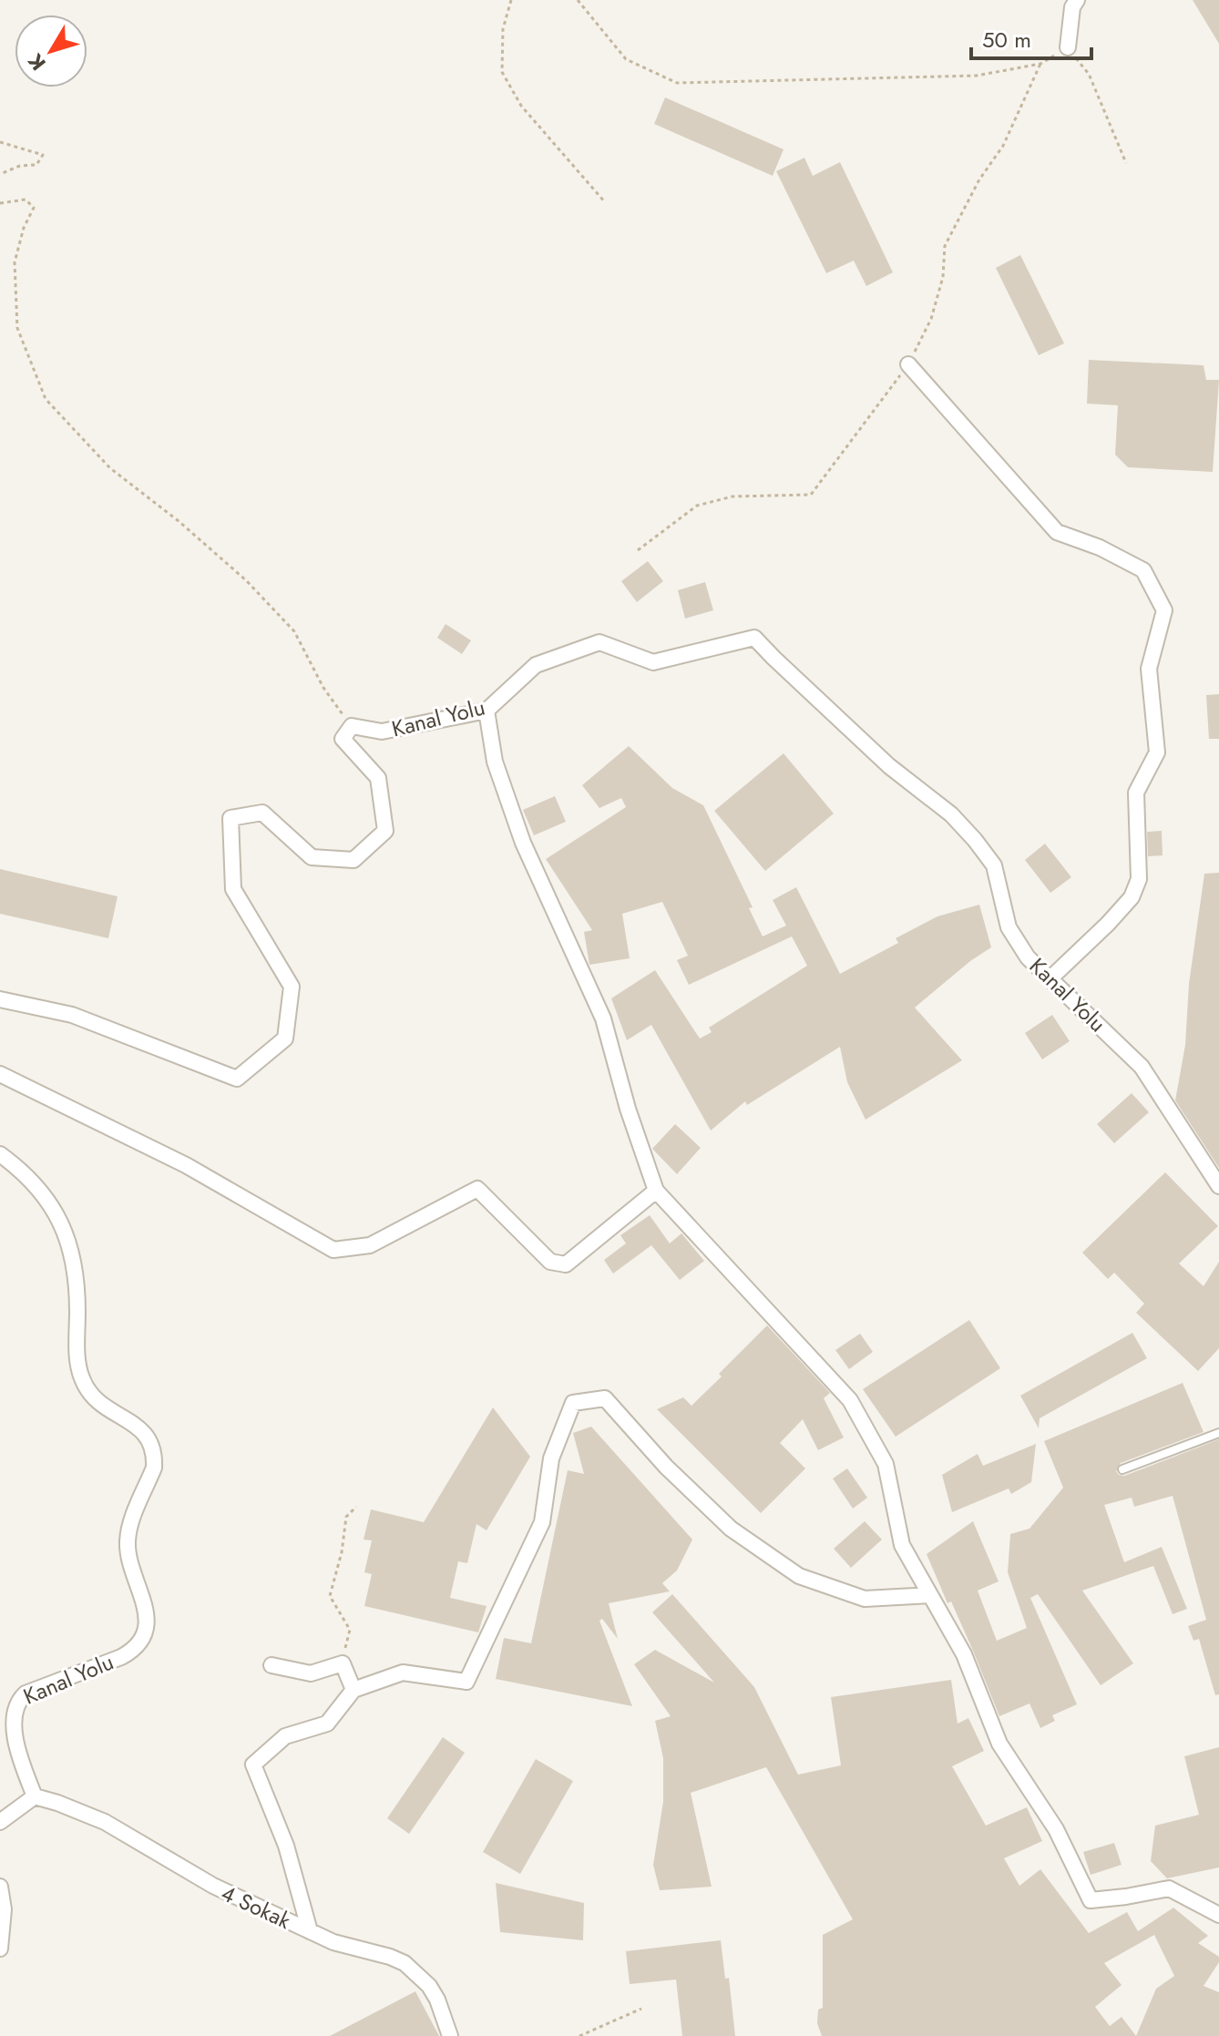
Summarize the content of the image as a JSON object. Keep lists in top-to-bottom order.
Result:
{
  "streets": {
    "street": ["Kanal Yolu", "4 Sokak"]
  },
  "crossings": [
    ["Kanal Yolu", "4 Sokak"]
  ],
  "scale_bar": "50 m",
  "north": "bottom left"
}
